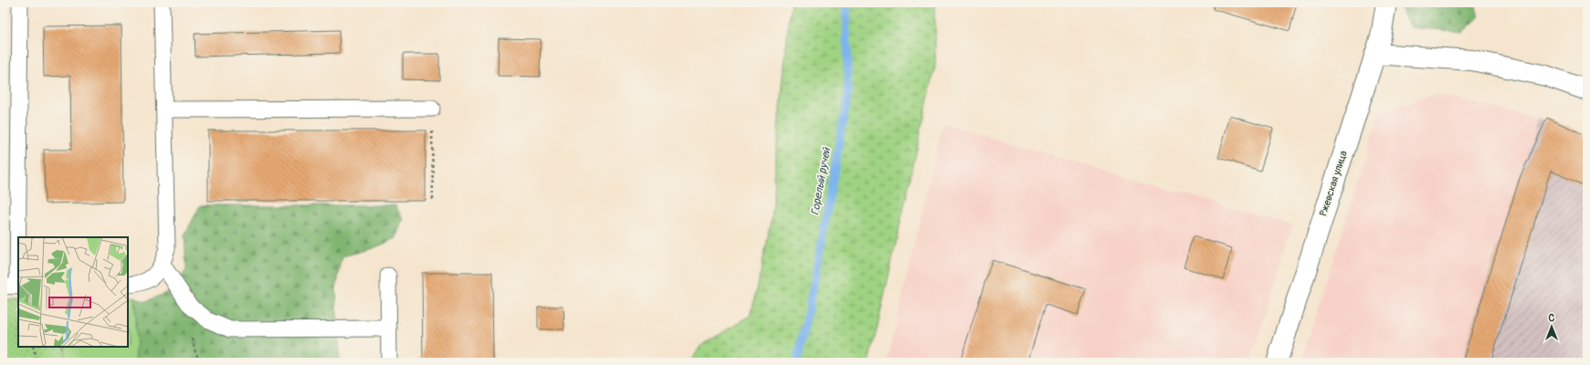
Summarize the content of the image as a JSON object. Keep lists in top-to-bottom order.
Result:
{
  "streets": {
    "street": ["Ржевская улица"]
  },
  "water": ["Горелый ручей"],
  "north": "top"
}
